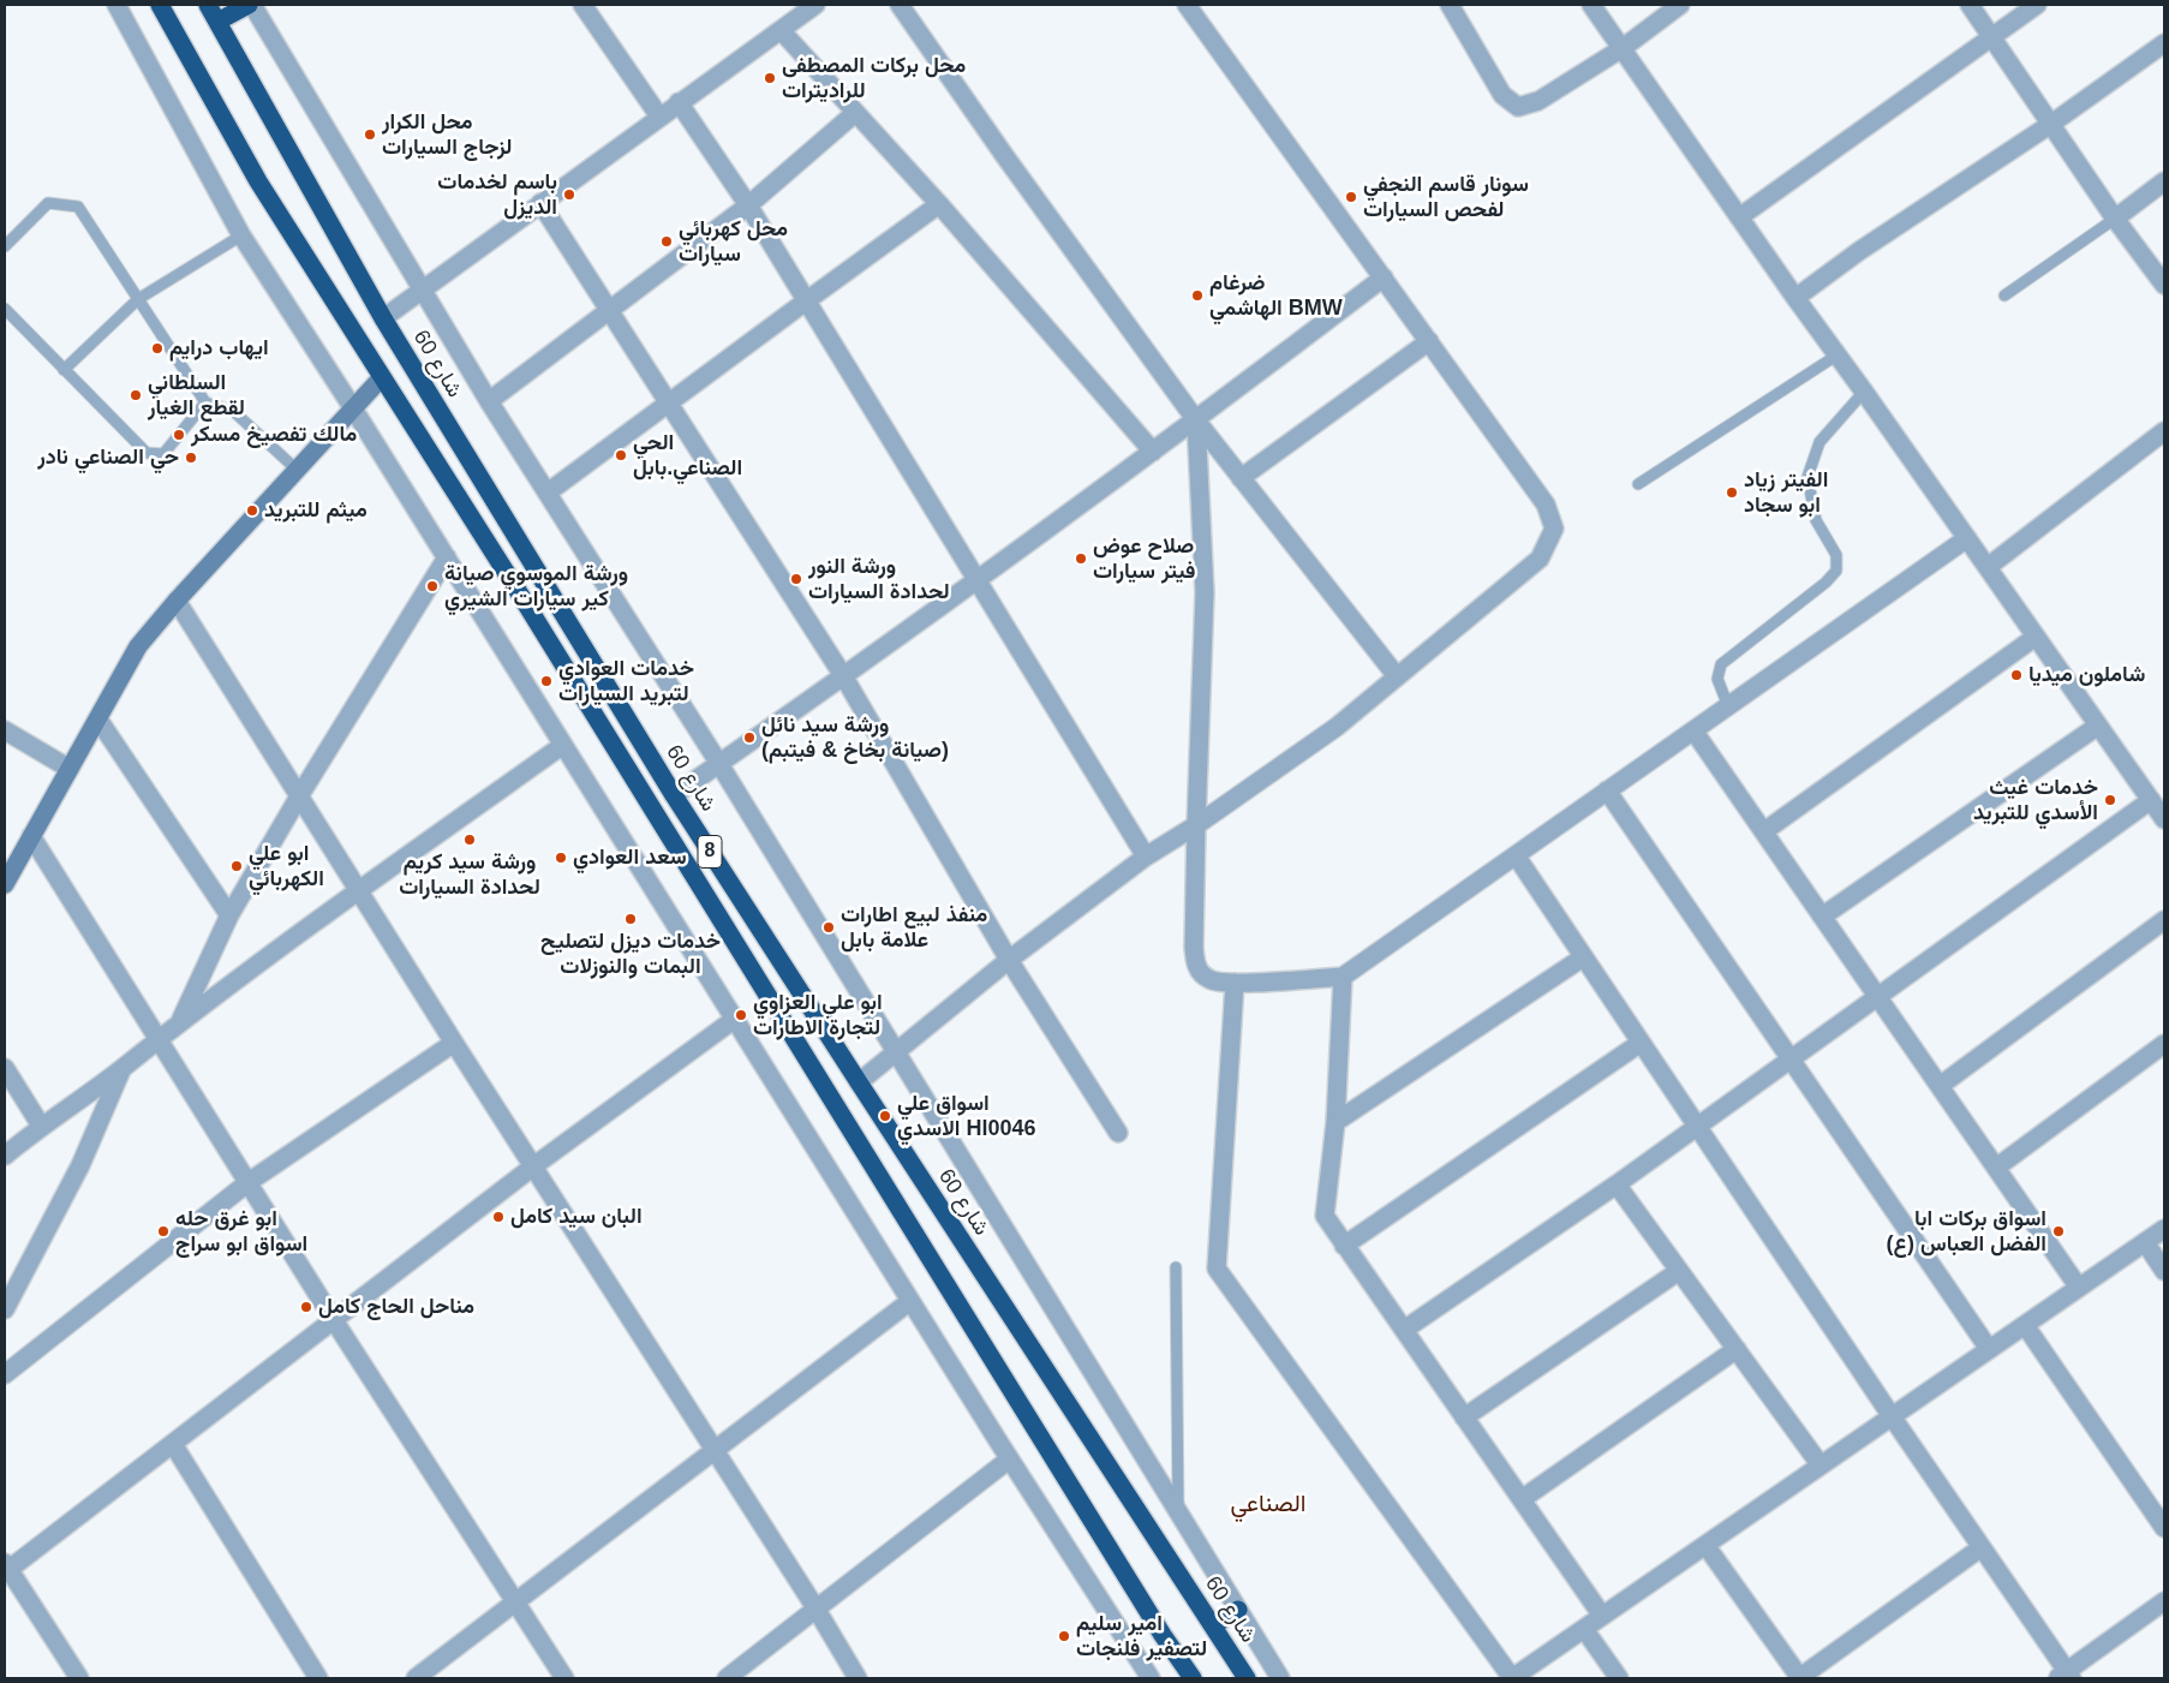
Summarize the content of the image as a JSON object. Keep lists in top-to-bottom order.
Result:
{
  "streets": {
    "highway": ["شارع 60", "8"]
  },
  "districts": ["الصناعي"],
  "places": [
    "محل بركات المصطفى للراديترات",
    "محل الكرار لزجاج السيارات",
    "باسم لخدمات الديزل",
    "سونار قاسم النجفي لفحص السيارات",
    "محل كهربائي سيارات",
    "ضرغام الهاشمي BMW",
    "ايهاب درايم",
    "السلطاني لقطع الغيار",
    "مالك تفصيخ مسكر",
    "الحي الصناعي.بابل",
    "حي الصناعي نادر",
    "الفيتر زياد ابو سجاد",
    "ميثم للتبريد",
    "صلاح عوض فيتر سيارات",
    "ورشة النور لحدادة السيارات",
    "ورشة الموسوي صيانة كير سيارات الشيري",
    "شاملون ميديا",
    "خدمات العوادي لتبريد السيارات",
    "ورشة سيد نائل (صيانة بخاخ & فيتبم)",
    "خدمات غيث الأسدي للتبريد",
    "ورشة سيد كريم لحدادة السيارات",
    "سعد العوادي",
    "ابو علي الكهربائي",
    "خدمات ديزل لتصليح البمات والنوزلات",
    "منفذ لبيع اطارات علامة بابل",
    "ابو علي العزاوي لتجارة الاطارات",
    "اسواق علي الاسدي Hl0046",
    "البان سيد كامل",
    "ابو غرق حله اسواق ابو سراج",
    "اسواق بركات ابا الفضل العباس (ع)",
    "مناحل الحاج كامل",
    "امير سليم لتصفير فلنجات"
  ]
}
